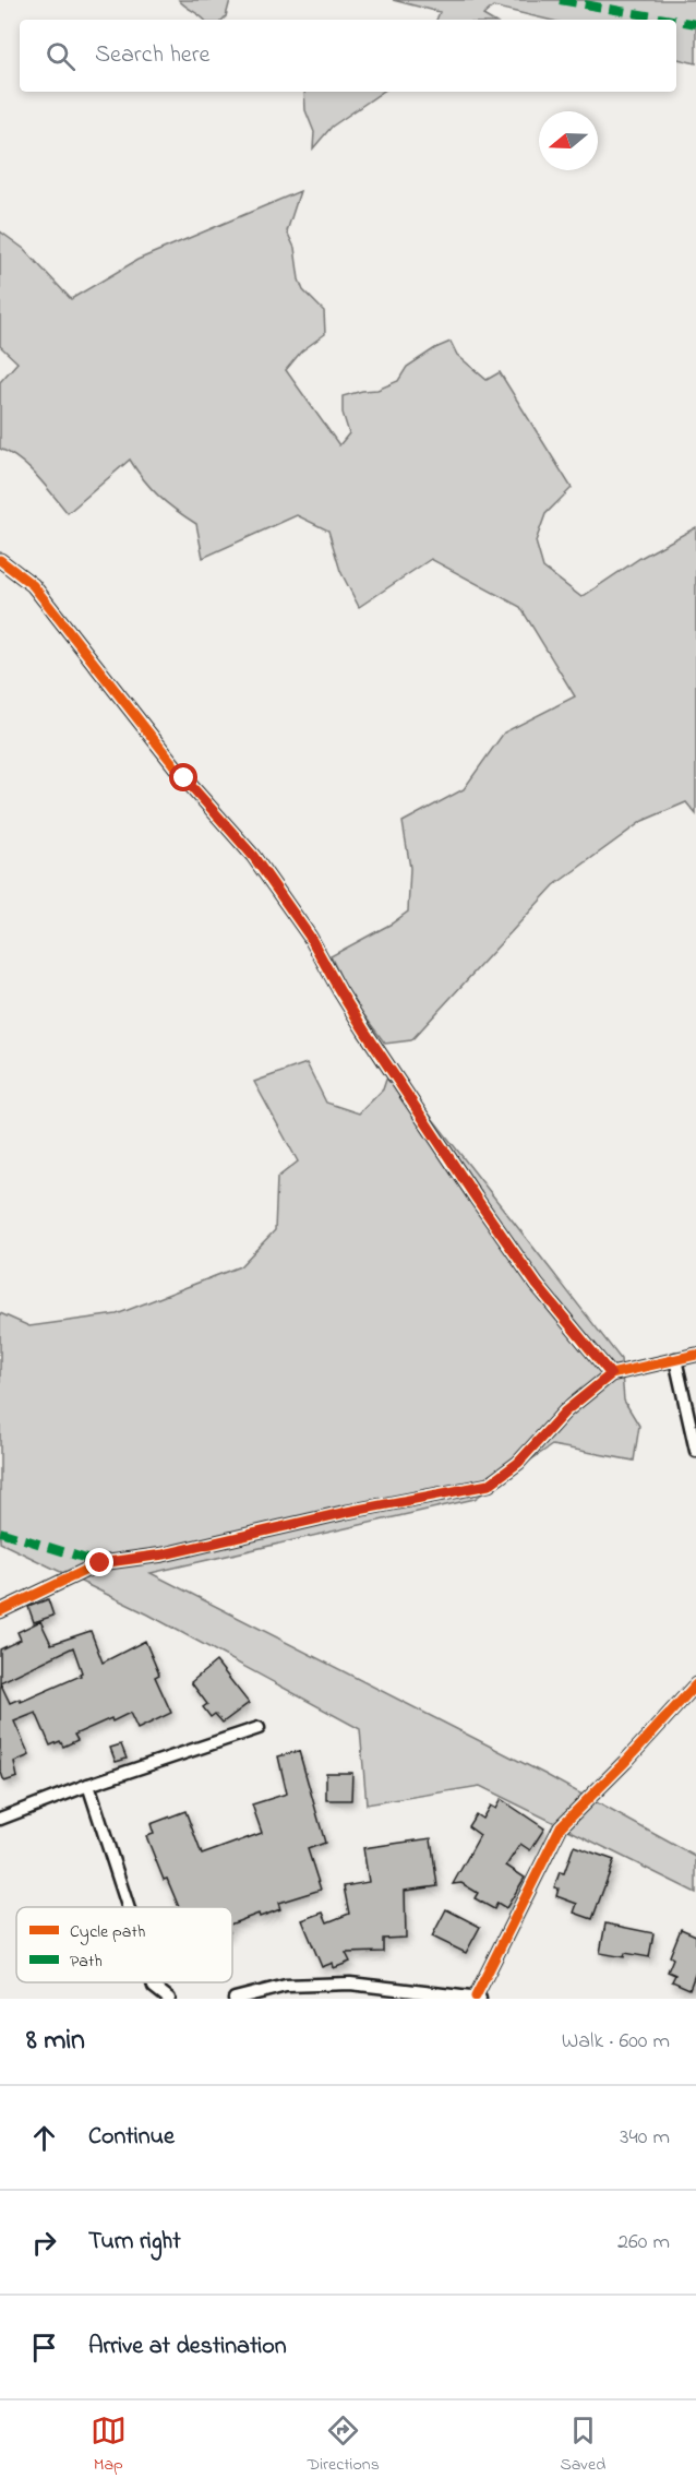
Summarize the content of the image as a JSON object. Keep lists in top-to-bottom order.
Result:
{
  "legend": ["Cycle path", "Path"],
  "north": "left",
  "page": {
    "search": "Search here",
    "heading": ["8 min", "Walk · 600 m"],
    "list": [
      ["Continue", "340 m"],
      ["Turn right", "260 m"],
      "Arrive at destination"
    ],
    "nav": ["Map", "Directions", "Saved"]
  }
}
